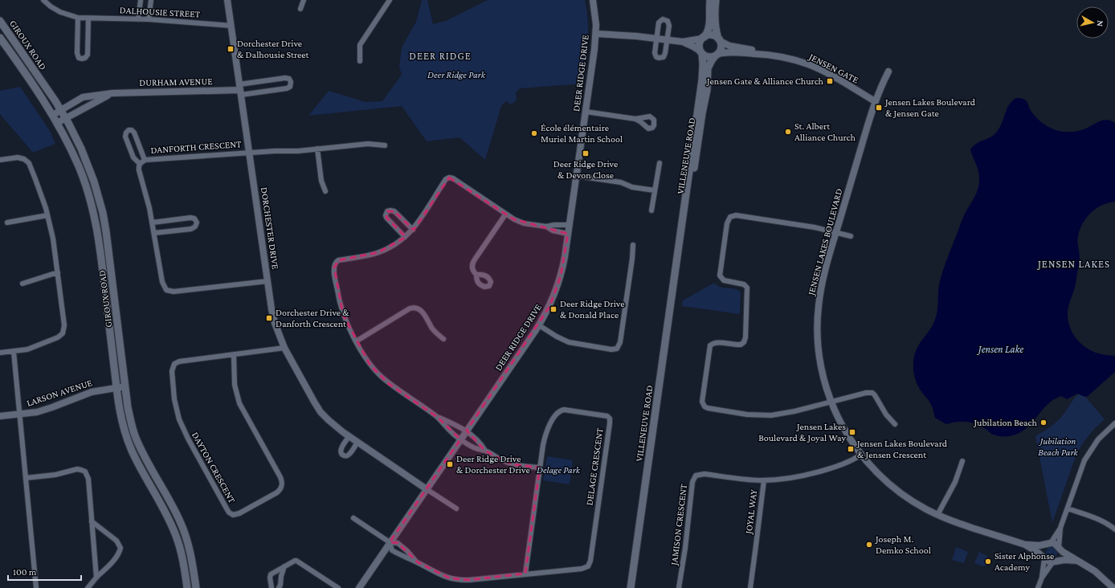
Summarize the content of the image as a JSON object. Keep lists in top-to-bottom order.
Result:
{
  "streets": {
    "main road": ["GIROUX ROAD", "VILLENEUVE ROAD"],
    "street": [
      "DALHOUSIE STREET",
      "JENSEN GATE",
      "DEER RIDGE DRIVE",
      "DURHAM AVENUE",
      "DANFORTH CRESCENT",
      "DORCHESTER DRIVE",
      "JENSEN LAKES BOULEVARD",
      "LARSON AVENUE",
      "DELAGE CRESCENT",
      "DAYTON CRESCENT",
      "JOYAL WAY",
      "JAMISON CRESCENT"
    ]
  },
  "crossings": [
    ["DALHOUSIE STREET", "DORCHESTER DRIVE"],
    ["GIROUX ROAD", "DURHAM AVENUE"],
    ["GIROUX ROAD", "LARSON AVENUE"],
    ["JENSEN GATE", "VILLENEUVE ROAD"],
    ["JENSEN GATE", "JENSEN LAKES BOULEVARD"],
    ["DEER RIDGE DRIVE", "DORCHESTER DRIVE"],
    ["DEER RIDGE DRIVE", "DELAGE CRESCENT"],
    ["DURHAM AVENUE", "DORCHESTER DRIVE"],
    ["DANFORTH CRESCENT", "DORCHESTER DRIVE"],
    ["DORCHESTER DRIVE", "DAYTON CRESCENT"],
    ["JENSEN LAKES BOULEVARD", "JOYAL WAY"],
    ["JOYAL WAY", "JAMISON CRESCENT"]
  ],
  "districts": ["DEER RIDGE", "JENSEN LAKES"],
  "water": ["Jensen Lake"],
  "parks": ["Deer Ridge Park", "Jubilation Beach Park", "Delage Park"],
  "places": {
    "transit": [
      "Dorchester Drive & Dalhousie Street",
      "Jensen Gate & Alliance Church",
      "Jensen Lakes Boulevard & Jensen Gate",
      "Deer Ridge Drive & Devon Close",
      "Deer Ridge Drive & Donald Place",
      "Dorchester Drive & Danforth Crescent",
      "Jensen Lakes Boulevard & Joyal Way",
      "Jensen Lakes Boulevard & Jensen Crescent",
      "Deer Ridge Drive & Dorchester Drive"
    ],
    "other": [
      "St. Albert Alliance Church",
      "École élémentaire Muriel Martin School",
      "Jubilation Beach",
      "Joseph M. Demko School",
      "Sister Alphonse Academy"
    ]
  },
  "scale_bar": "100 m",
  "north": "right"
}
